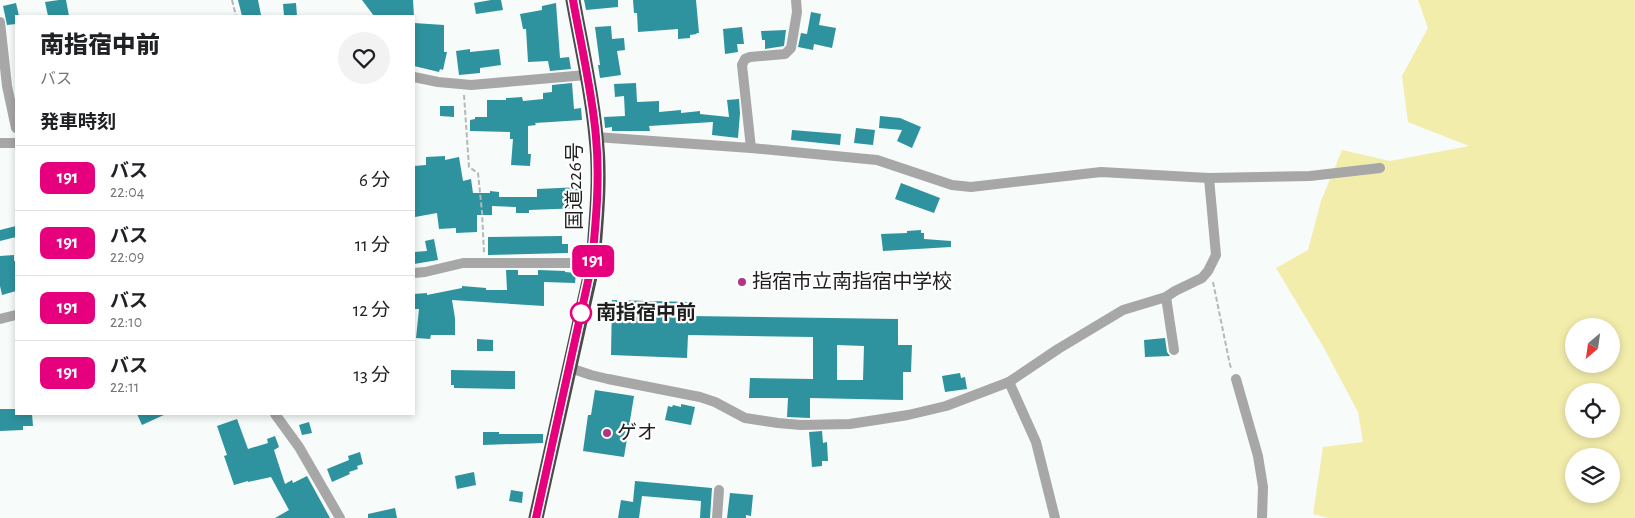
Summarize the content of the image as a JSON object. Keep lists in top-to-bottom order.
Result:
{
  "streets": {
    "highway": ["国道226号"]
  },
  "places": ["指宿市立南指宿中学校", "南指宿中前", "ゲオ"],
  "lines": ["bus line 191"],
  "north": "bottom left",
  "page": {
    "on_map": "191",
    "heading": [
      ["南指宿中前", "バス"],
      "発車時刻"
    ],
    "list": [
      {
        "mark": "191",
        "name": "バス",
        "note": "22:04",
        "value": "6 分"
      },
      {
        "mark": "191",
        "name": "バス",
        "note": "22:09",
        "value": "11 分"
      },
      {
        "mark": "191",
        "name": "バス",
        "note": "22:10",
        "value": "12 分"
      },
      {
        "mark": "191",
        "name": "バス",
        "note": "22:11",
        "value": "13 分"
      }
    ]
  }
}
